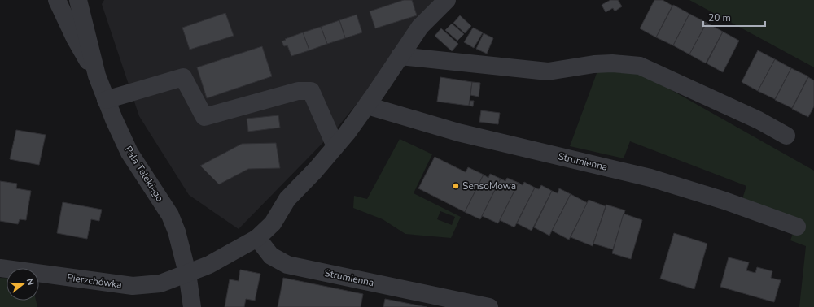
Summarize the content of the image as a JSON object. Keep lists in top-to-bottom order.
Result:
{
  "streets": {
    "street": ["Strumienna", "Pala Telekiego", "Pierzchówka"]
  },
  "crossings": [
    ["Pala Telekiego", "Pierzchówka"]
  ],
  "places": ["SensoMowa"],
  "scale_bar": "20 m",
  "north": "right"
}
